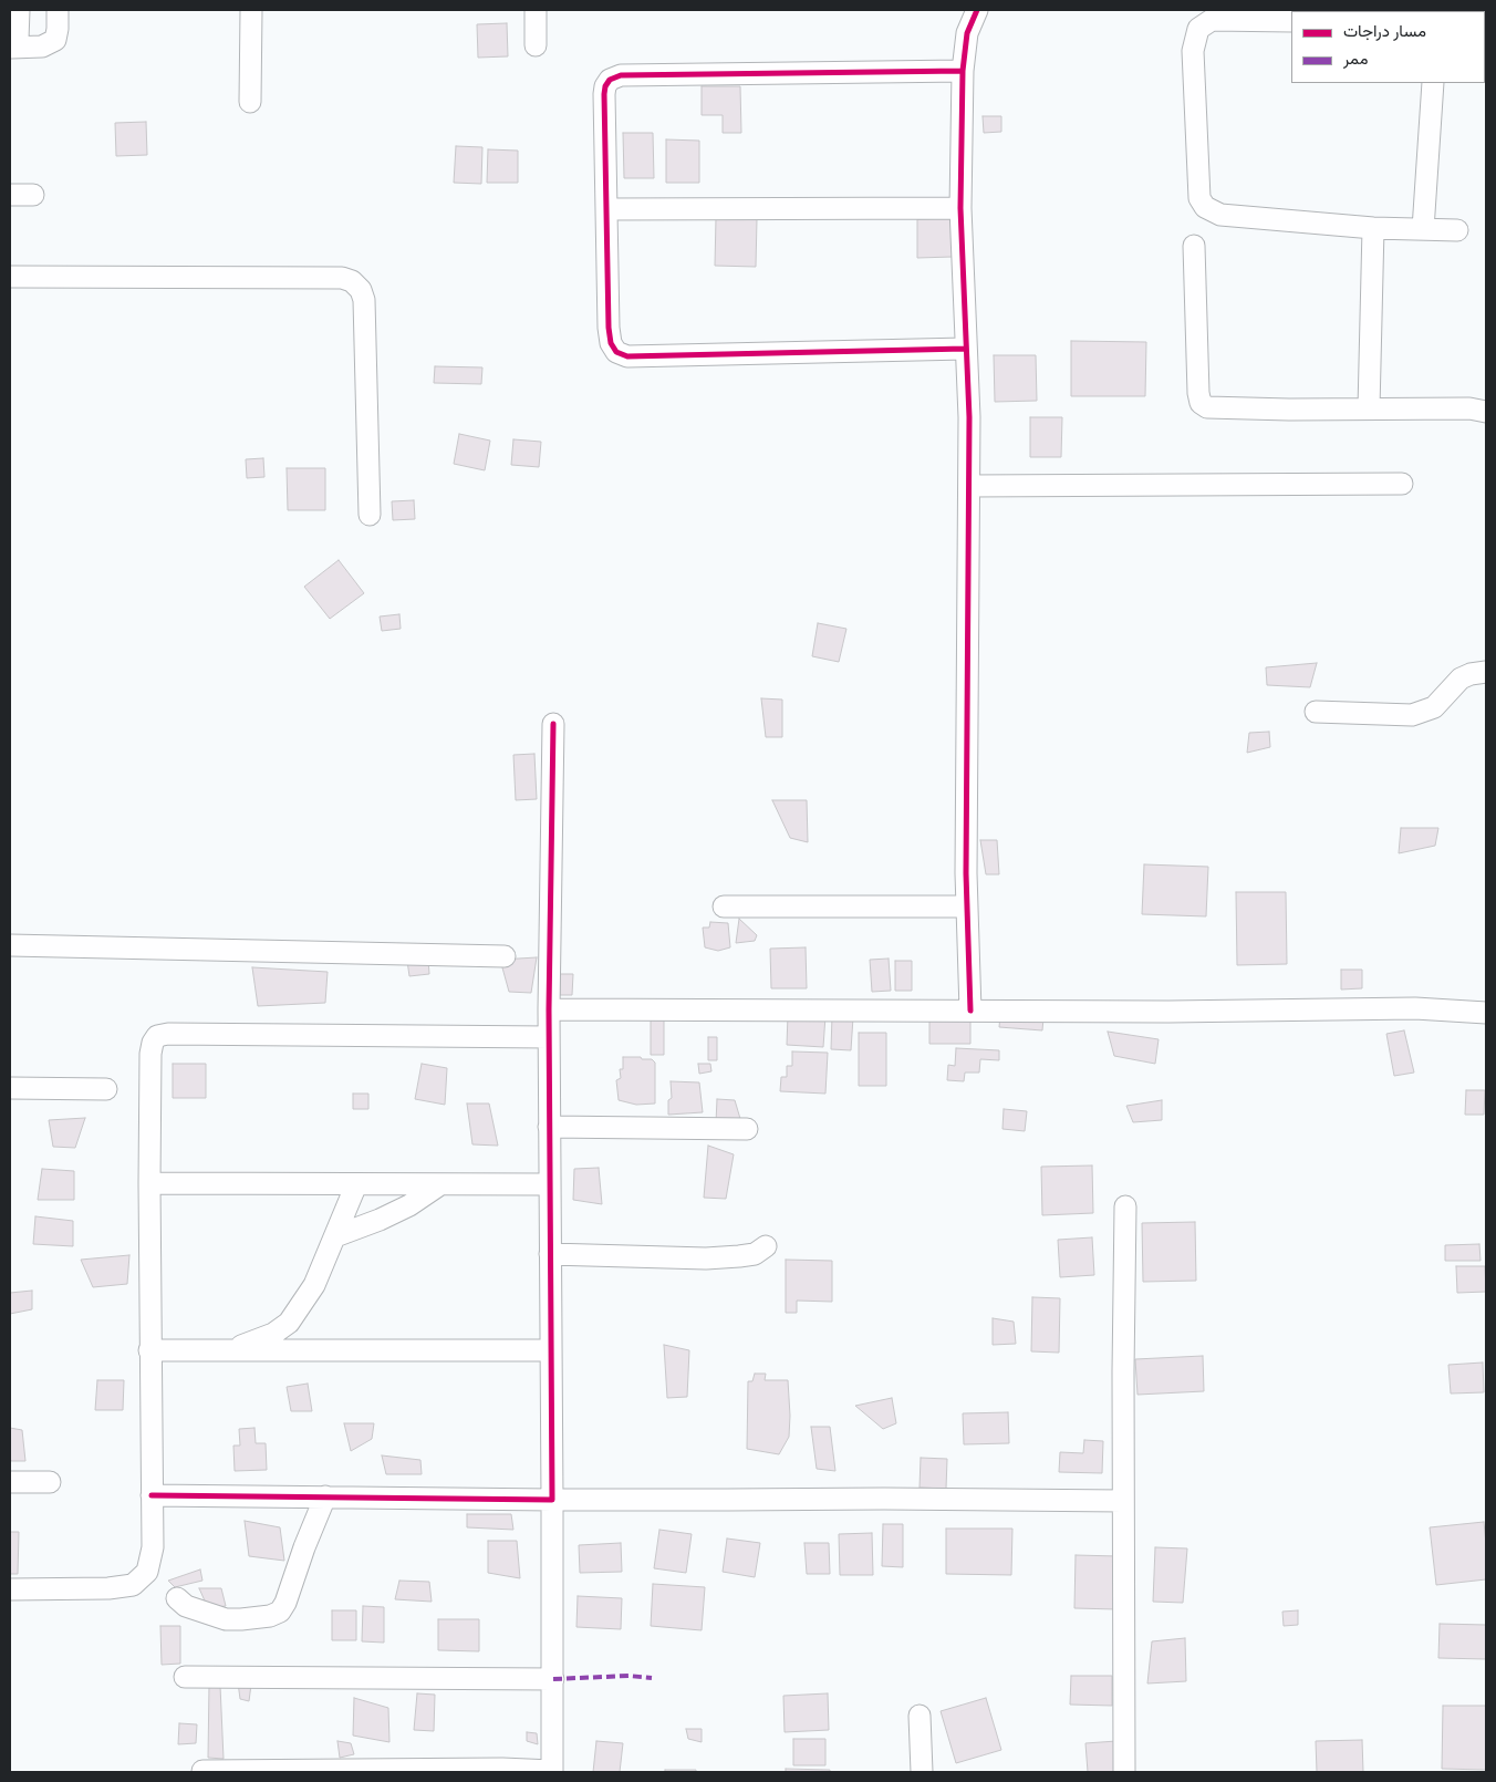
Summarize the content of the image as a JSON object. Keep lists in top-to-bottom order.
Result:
{
  "legend": ["مسار دراجات", "ممر"]
}
